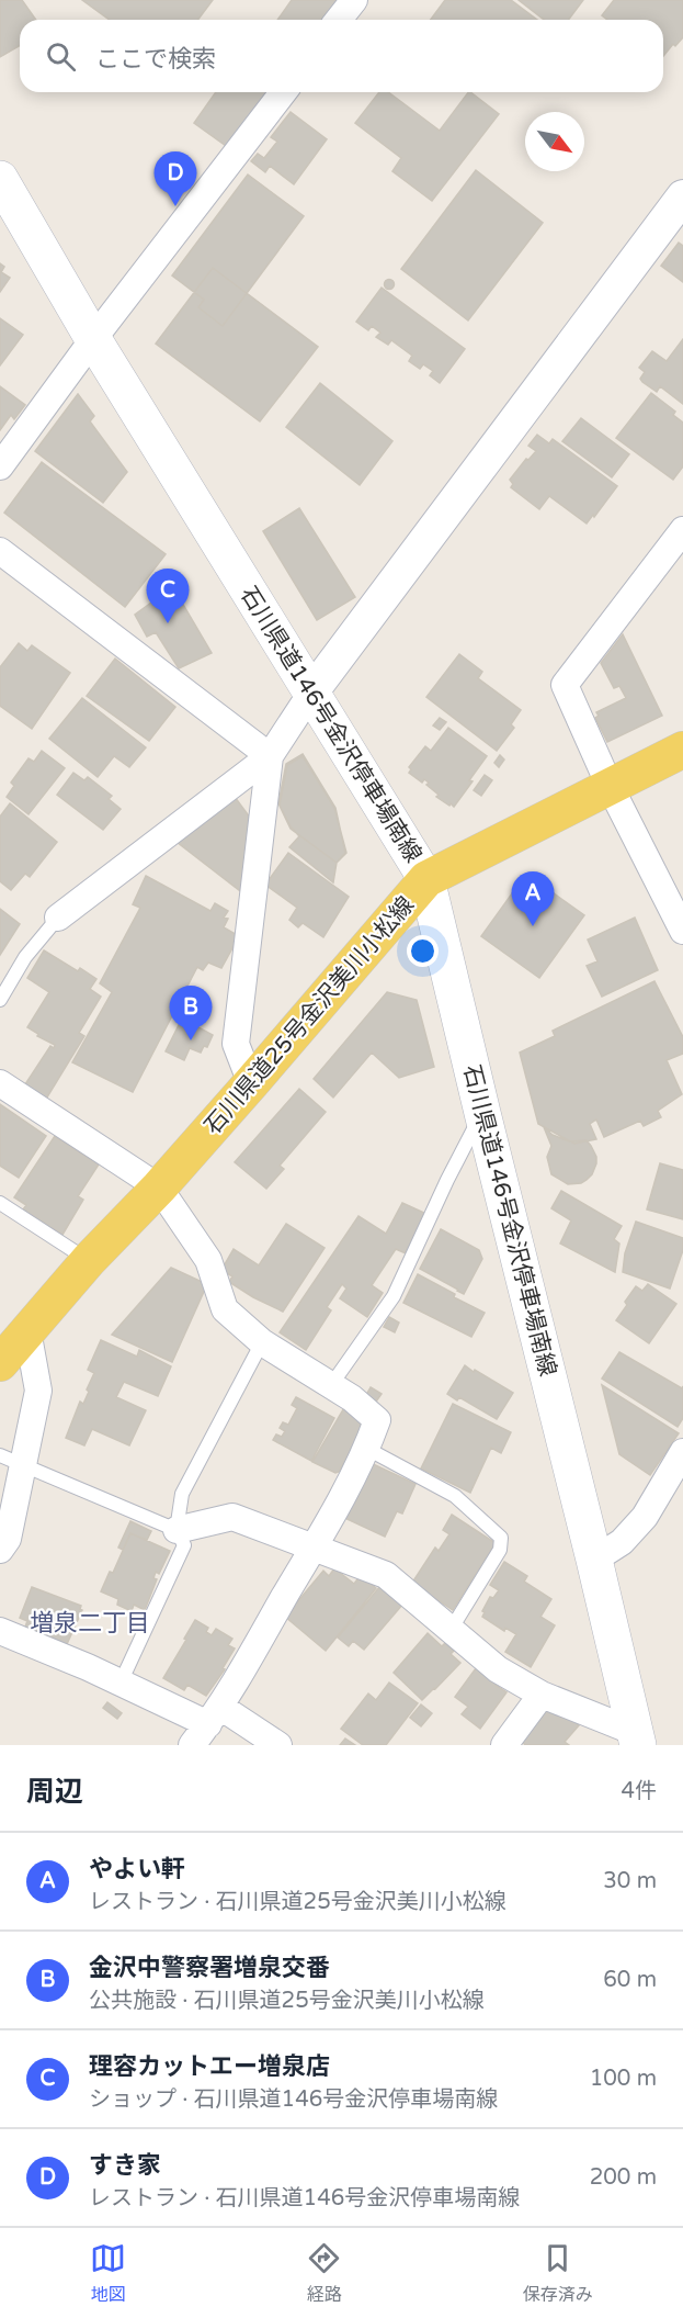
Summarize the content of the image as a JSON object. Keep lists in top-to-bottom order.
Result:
{
  "streets": {
    "main road": ["石川県道146号金沢停車場南線", "石川県道25号金沢美川小松線"]
  },
  "crossings": [
    ["石川県道146号金沢停車場南線", "石川県道25号金沢美川小松線"]
  ],
  "districts": ["増泉二丁目"],
  "north": "bottom right",
  "page": {
    "search": "ここで検索",
    "pins": [
      "D",
      "C",
      "A",
      "B"
    ],
    "heading": ["周辺", "4件"],
    "list": [
      {
        "mark": "A",
        "name": "やよい軒",
        "note": "レストラン · 石川県道25号金沢美川小松線",
        "value": "30 m"
      },
      {
        "mark": "B",
        "name": "金沢中警察署増泉交番",
        "note": "公共施設 · 石川県道25号金沢美川小松線",
        "value": "60 m"
      },
      {
        "mark": "C",
        "name": "理容カットエー増泉店",
        "note": "ショップ · 石川県道146号金沢停車場南線",
        "value": "100 m"
      },
      {
        "mark": "D",
        "name": "すき家",
        "note": "レストラン · 石川県道146号金沢停車場南線",
        "value": "200 m"
      }
    ],
    "nav": ["地図", "経路", "保存済み"]
  }
}
